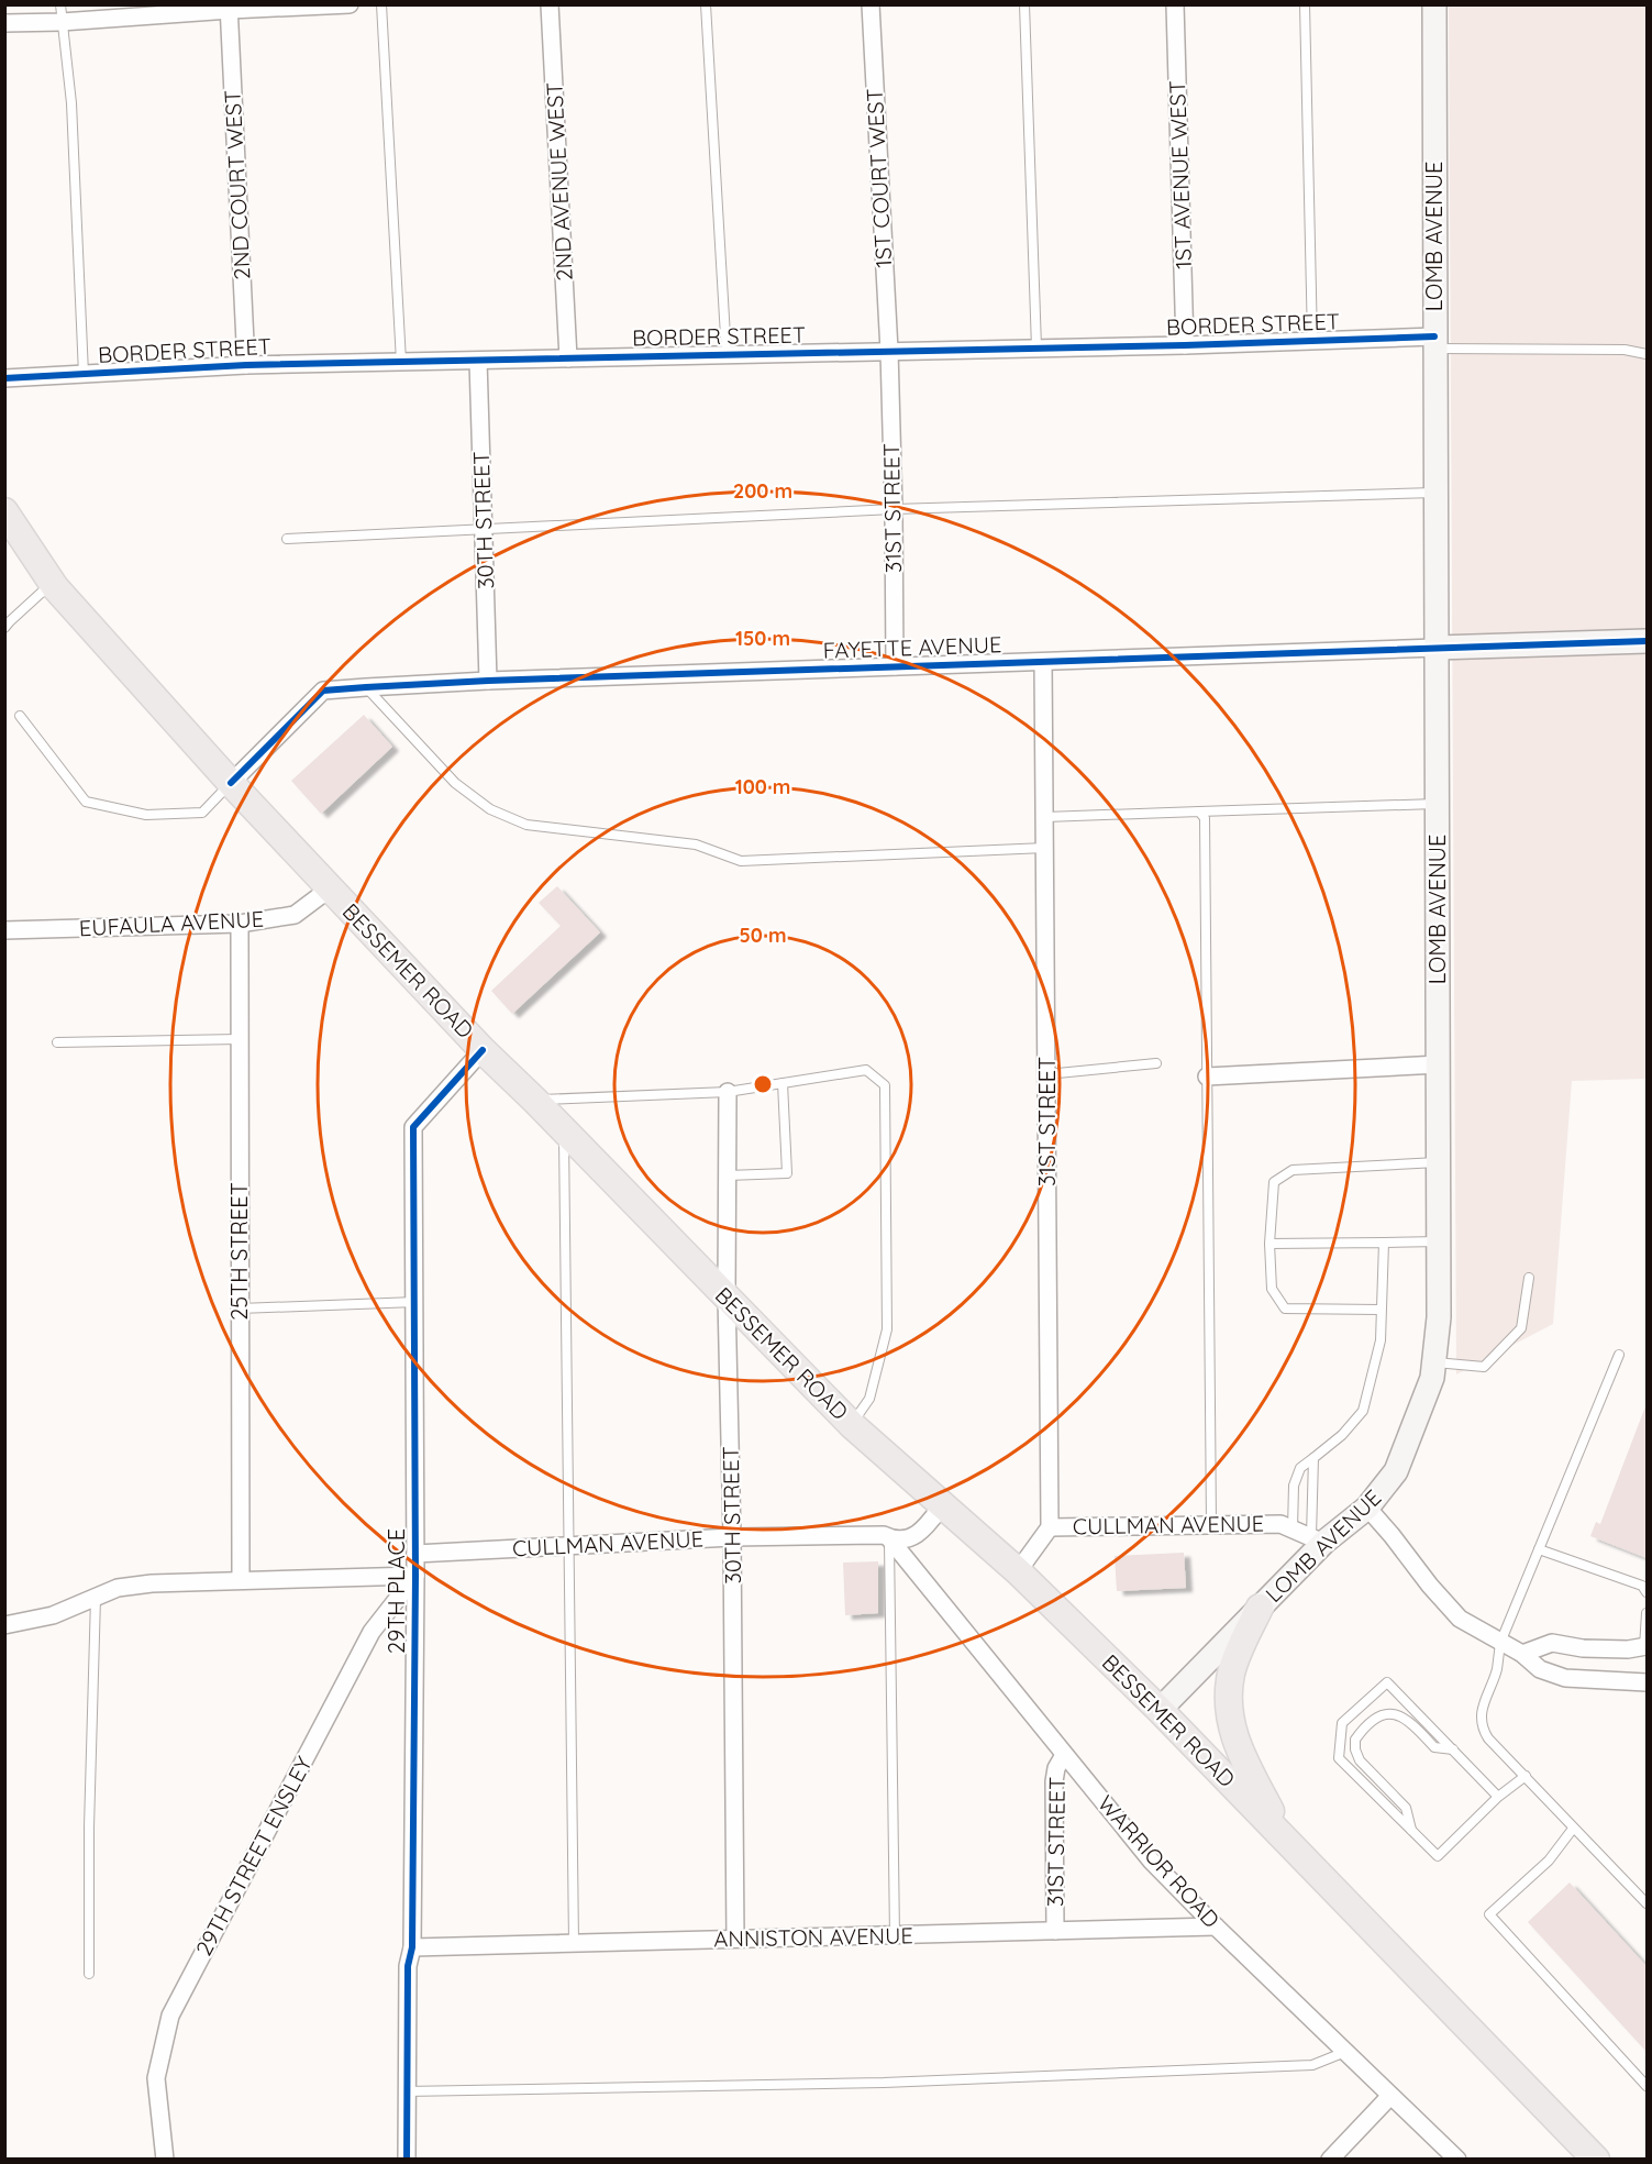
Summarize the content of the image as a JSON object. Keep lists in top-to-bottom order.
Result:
{
  "streets": {
    "main road": ["LOMB AVENUE", "BESSEMER ROAD"],
    "street": [
      "1ST AVENUE WEST",
      "1ST COURT WEST",
      "2ND AVENUE WEST",
      "2ND COURT WEST",
      "BORDER STREET",
      "31ST STREET",
      "30TH STREET",
      "FAYETTE AVENUE",
      "EUFAULA AVENUE",
      "25TH STREET",
      "CULLMAN AVENUE",
      "29TH PLACE",
      "29TH STREET ENSLEY",
      "WARRIOR ROAD",
      "ANNISTON AVENUE"
    ]
  },
  "crossings": [
    ["1ST AVENUE WEST", "BORDER STREET"],
    ["1ST COURT WEST", "BORDER STREET"],
    ["1ST COURT WEST", "31ST STREET"],
    ["2ND AVENUE WEST", "BORDER STREET"],
    ["2ND COURT WEST", "BORDER STREET"],
    ["LOMB AVENUE", "BORDER STREET"],
    ["LOMB AVENUE", "FAYETTE AVENUE"],
    ["LOMB AVENUE", "BESSEMER ROAD"],
    ["LOMB AVENUE", "CULLMAN AVENUE"],
    ["BORDER STREET", "31ST STREET"],
    ["BORDER STREET", "30TH STREET"],
    ["31ST STREET", "FAYETTE AVENUE"],
    ["31ST STREET", "CULLMAN AVENUE"],
    ["31ST STREET", "WARRIOR ROAD"],
    ["31ST STREET", "ANNISTON AVENUE"],
    ["30TH STREET", "FAYETTE AVENUE"],
    ["30TH STREET", "BESSEMER ROAD"],
    ["30TH STREET", "CULLMAN AVENUE"],
    ["30TH STREET", "ANNISTON AVENUE"],
    ["FAYETTE AVENUE", "BESSEMER ROAD"],
    ["EUFAULA AVENUE", "BESSEMER ROAD"],
    ["EUFAULA AVENUE", "25TH STREET"],
    ["BESSEMER ROAD", "CULLMAN AVENUE"],
    ["BESSEMER ROAD", "29TH PLACE"],
    ["CULLMAN AVENUE", "29TH PLACE"],
    ["CULLMAN AVENUE", "WARRIOR ROAD"],
    ["29TH PLACE", "29TH STREET ENSLEY"],
    ["29TH PLACE", "ANNISTON AVENUE"],
    ["WARRIOR ROAD", "ANNISTON AVENUE"]
  ],
  "rings": [
    "200 m",
    "150 m",
    "100 m",
    "50 m"
  ]
}
